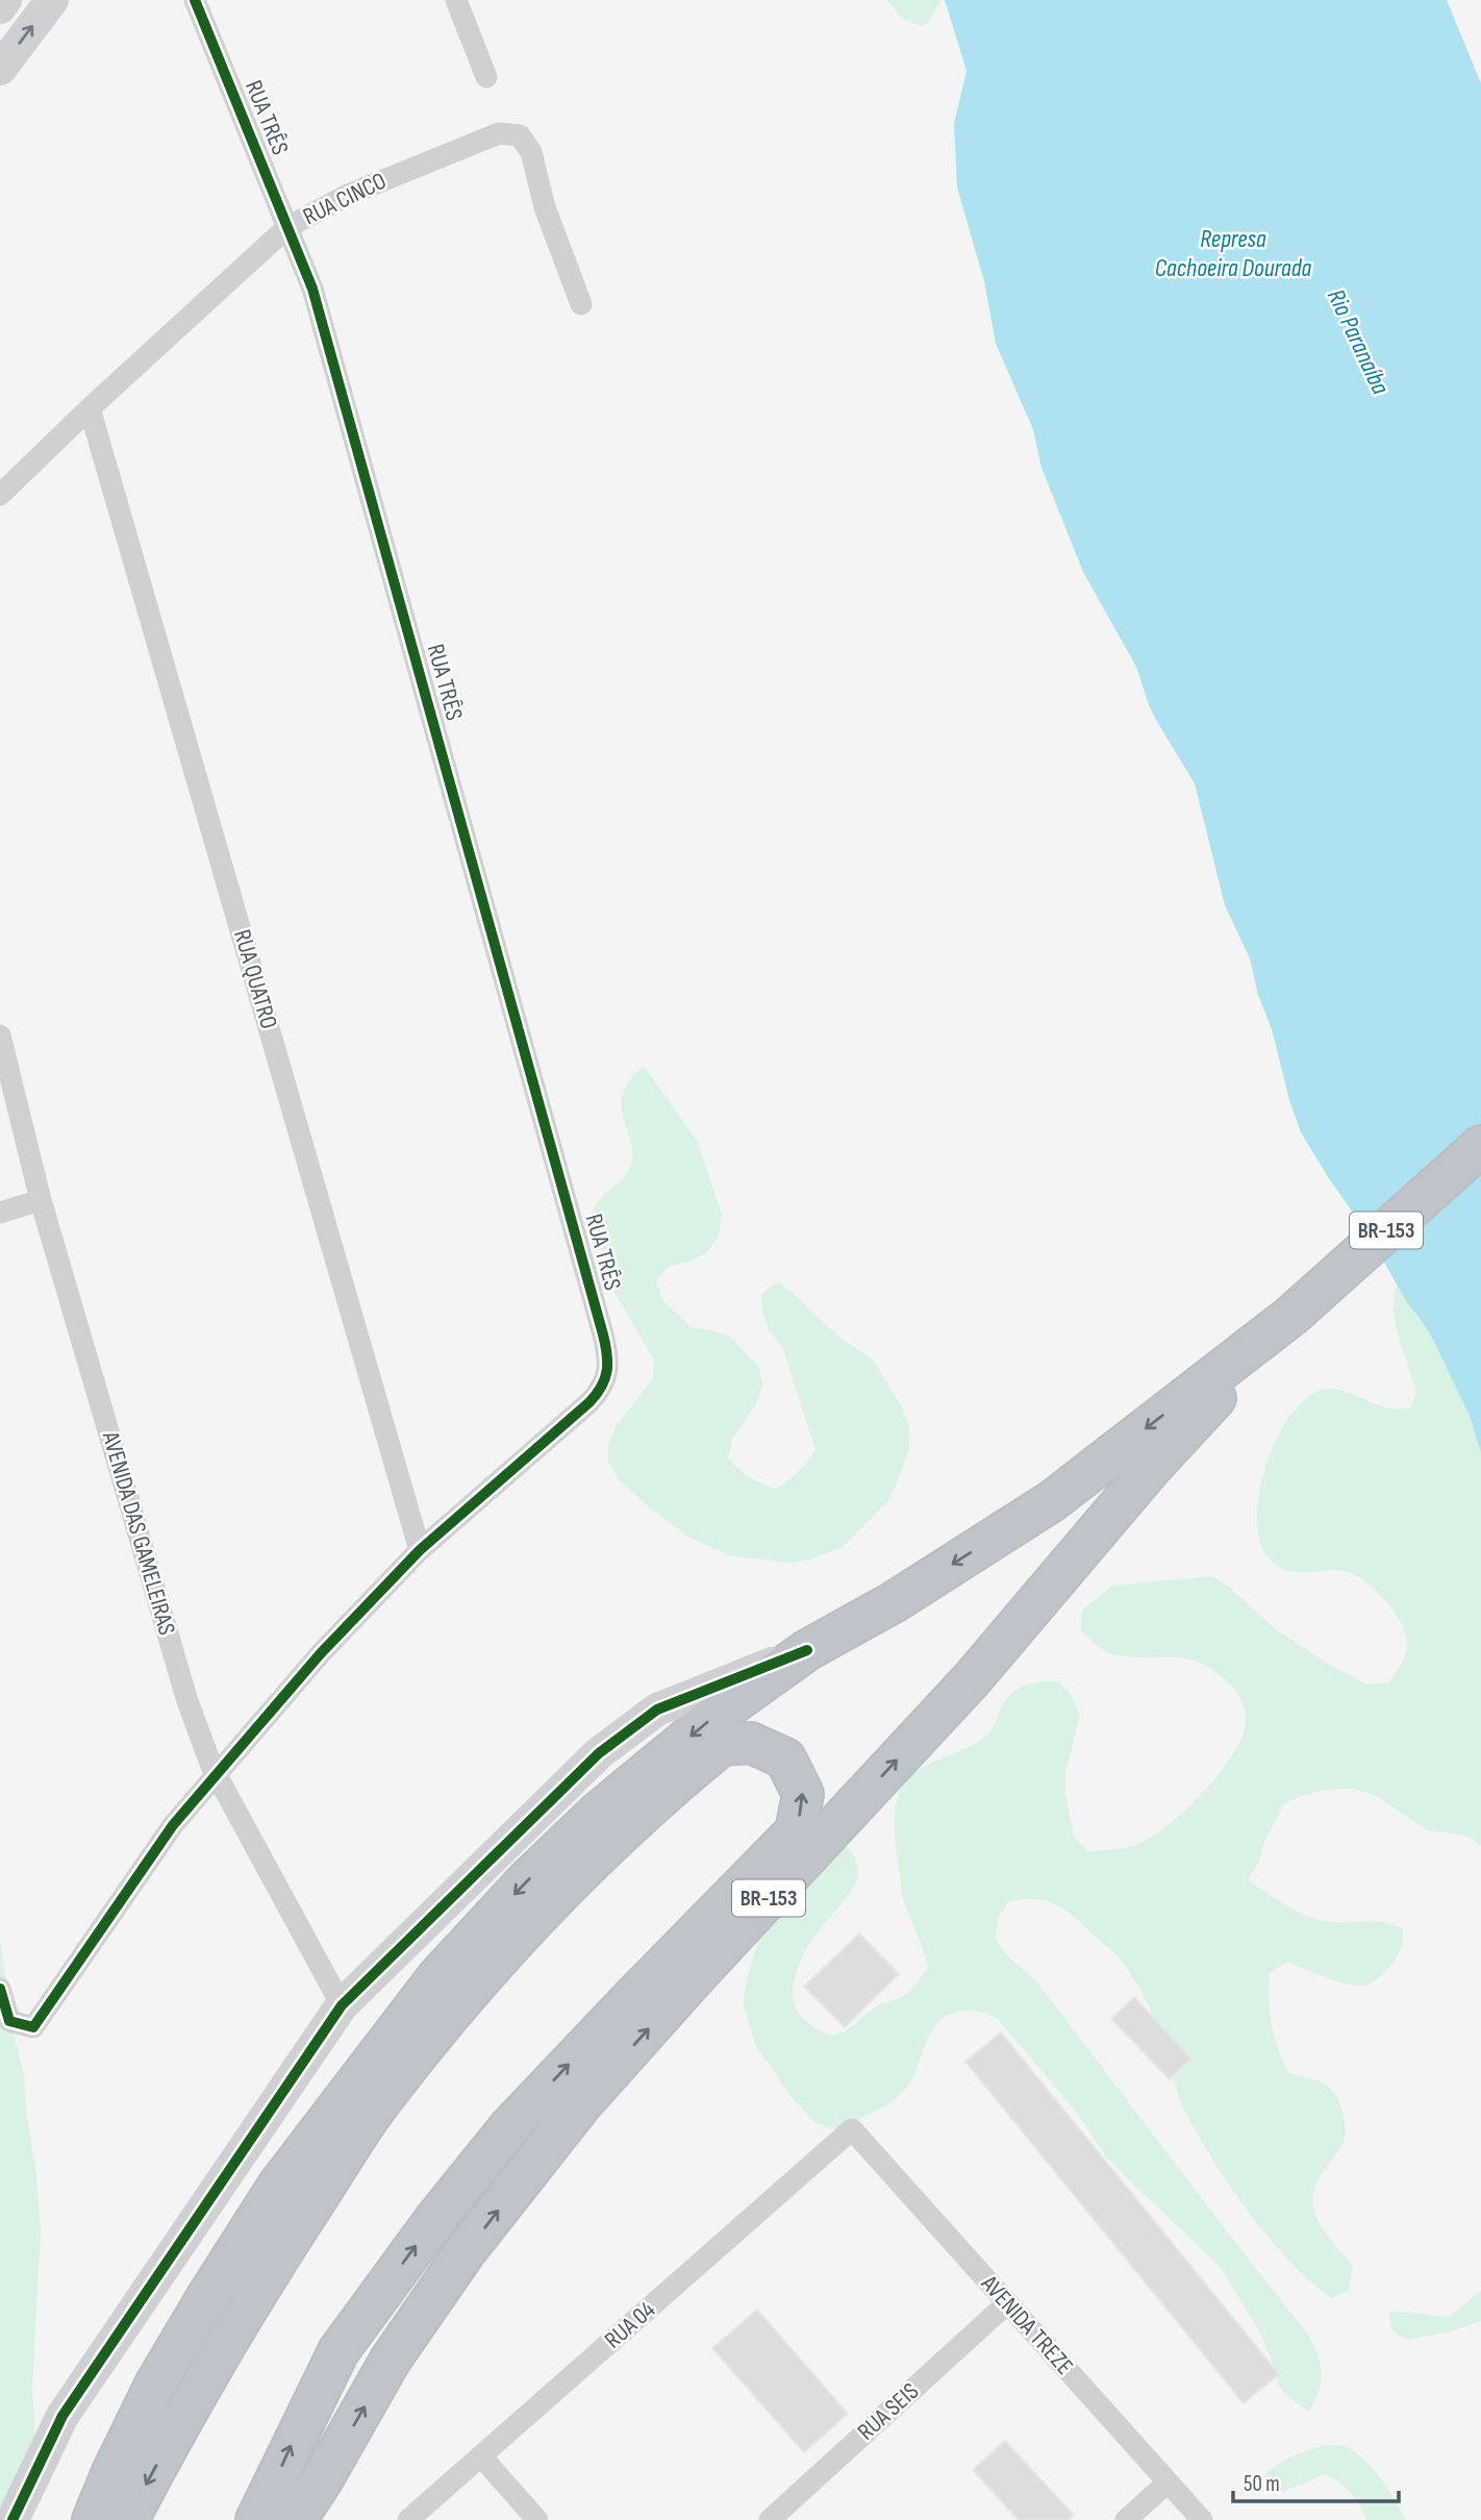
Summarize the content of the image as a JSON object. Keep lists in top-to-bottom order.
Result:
{
  "streets": {
    "highway": ["BR-153"],
    "street": [
      "RUA TRÊS",
      "RUA CINCO",
      "RUA QUATRO",
      "AVENIDA DAS GAMELEIRAS",
      "RUA 04",
      "AVENIDA TREZE",
      "RUA SEIS"
    ]
  },
  "crossings": [
    ["RUA TRÊS", "RUA CINCO"],
    ["RUA TRÊS", "RUA QUATRO"],
    ["RUA CINCO", "RUA QUATRO"],
    ["RUA 04", "AVENIDA TREZE"],
    ["AVENIDA TREZE", "RUA SEIS"]
  ],
  "water": ["Represa Cachoeira Dourada", "Rio Paranaíba"],
  "scale_bar": "50 m"
}
